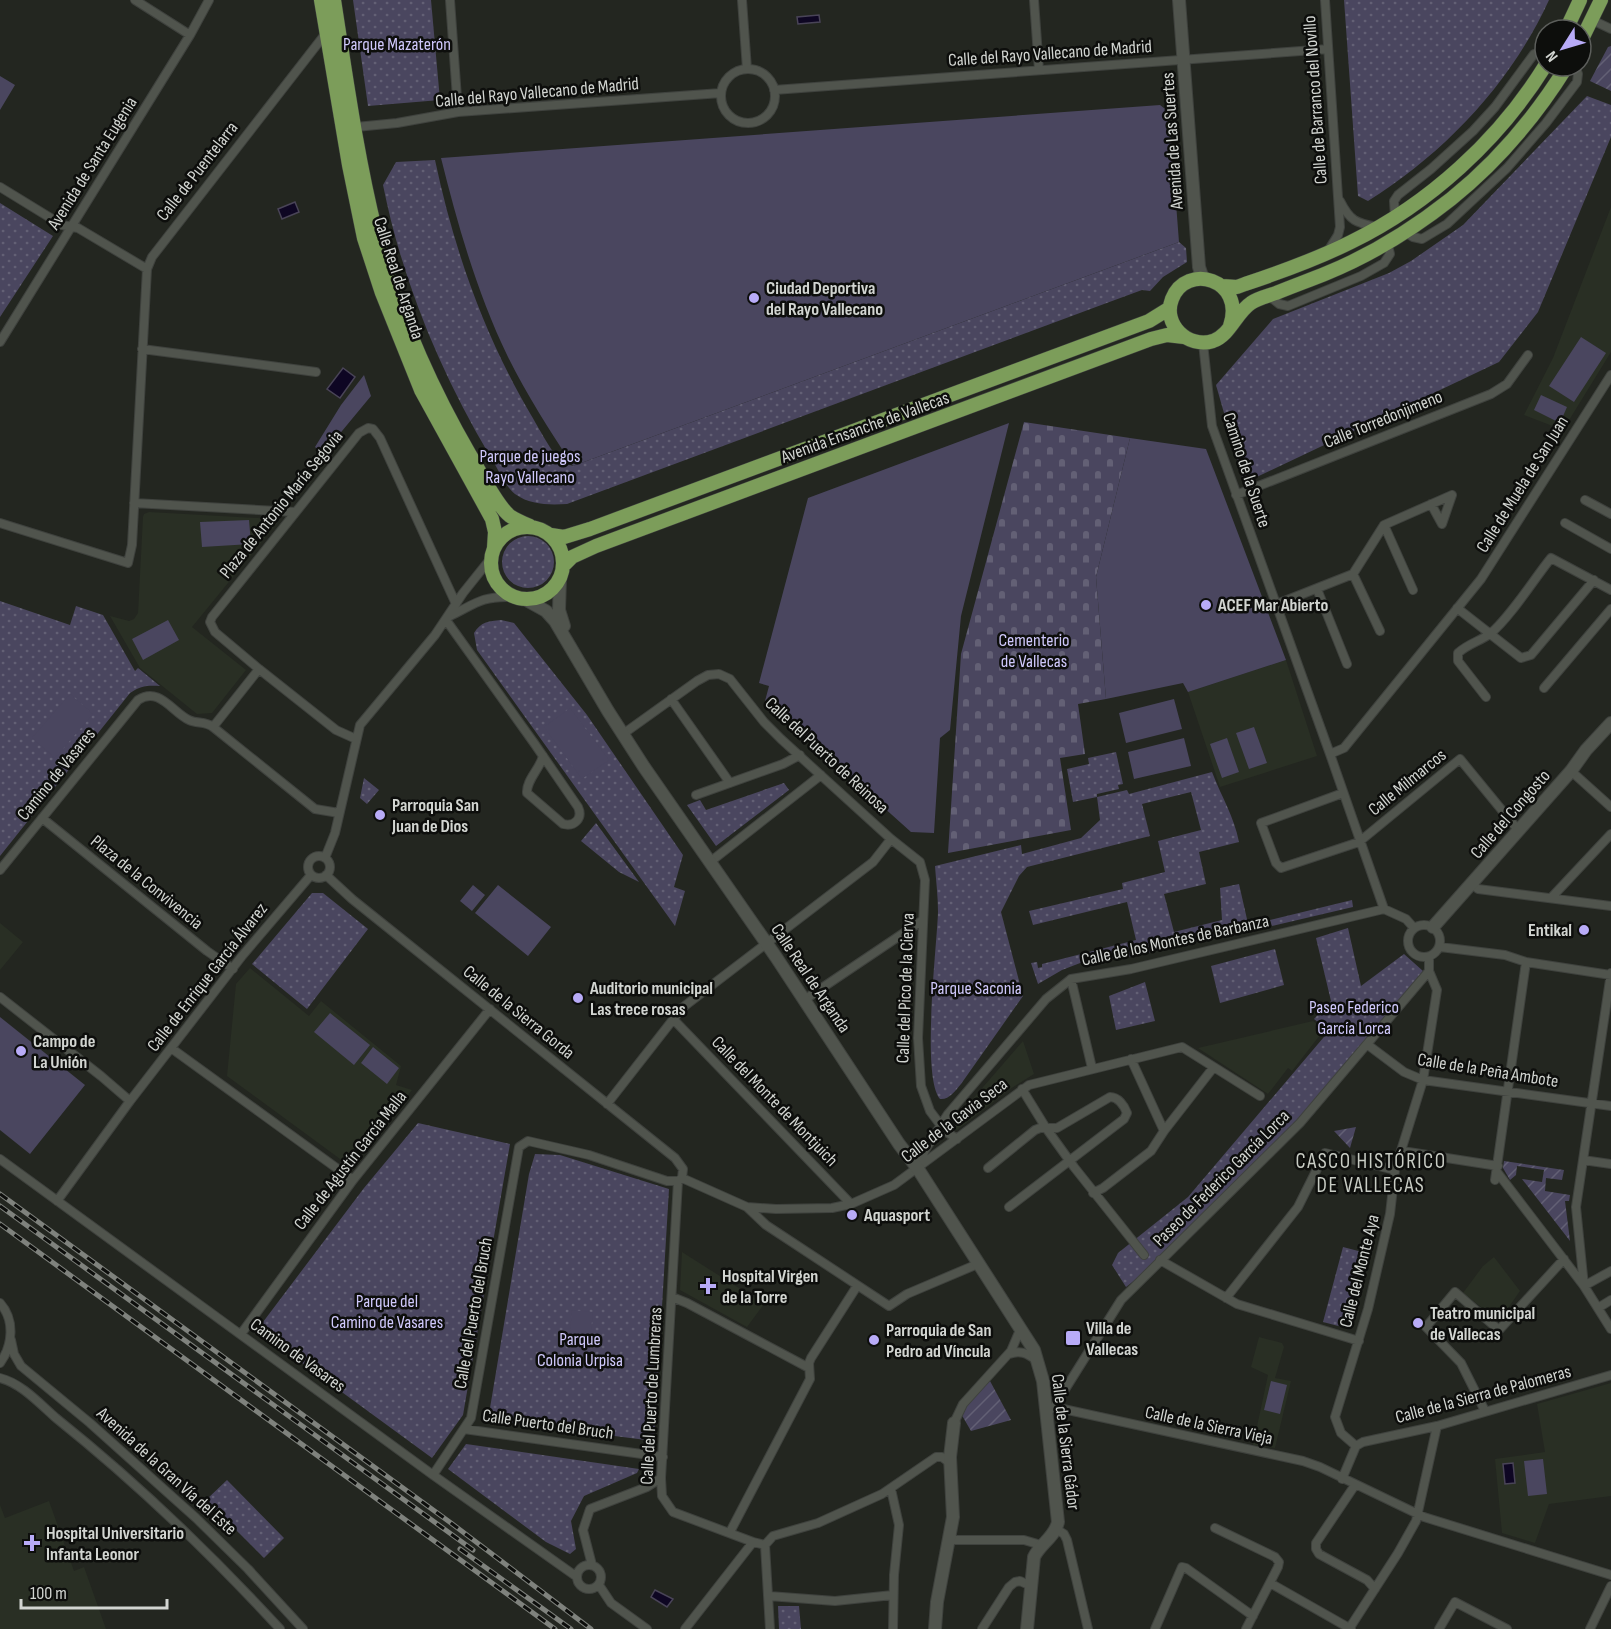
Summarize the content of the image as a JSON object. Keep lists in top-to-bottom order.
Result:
{
  "streets": {
    "main road": ["Calle Real de Arganda", "Avenida Ensanche de Vallecas"],
    "street": [
      "Calle del Rayo Vallecano de Madrid",
      "Calle de Barranco del Novillo",
      "Avenida de Las Suertes",
      "Avenida de Santa Eugenia",
      "Calle de Puentelarra",
      "Calle Torredonjimeno",
      "Camino de la Suerte",
      "Calle de Muela de San Juan",
      "Plaza de Antonio María Segovia",
      "Calle del Puerto de Reinosa",
      "Camino de Vasares",
      "Calle Milmarcos",
      "Calle del Congosto",
      "Plaza de la Convivencia",
      "Calle de los Montes de Barbanza",
      "Calle de Enrique García Álvarez",
      "Calle del Pico de la Cierva",
      "Calle de la Sierra Gorda",
      "Calle de la Peña Ambote",
      "Calle del Monte de Montjuich",
      "Calle de la Gavia Seca",
      "Calle de Agustín García Malla",
      "Paseo de Federico García Lorca",
      "Calle del Monte Aya",
      "Calle del Puerto del Bruch",
      "Calle de la Sierra de Palomeras",
      "Calle del Puerto de Lumbreras",
      "Calle Puerto del Bruch",
      "Calle de la Sierra Vieja",
      "Calle de la Sierra Gádor",
      "Avenida de la Gran Vía del Este"
    ]
  },
  "crossings": [
    ["Calle del Rayo Vallecano de Madrid", "Calle de Barranco del Novillo"],
    ["Calle del Rayo Vallecano de Madrid", "Avenida de Las Suertes"],
    ["Calle del Rayo Vallecano de Madrid", "Calle Real de Arganda"],
    ["Avenida de Las Suertes", "Avenida Ensanche de Vallecas"],
    ["Avenida de Las Suertes", "Camino de la Suerte"],
    ["Calle de Puentelarra", "Calle Real de Arganda"],
    ["Calle Real de Arganda", "Avenida Ensanche de Vallecas"],
    ["Calle Real de Arganda", "Calle del Puerto de Reinosa"],
    ["Calle Real de Arganda", "Calle de los Montes de Barbanza"],
    ["Calle Real de Arganda", "Calle de la Gavia Seca"],
    ["Calle Real de Arganda", "Calle de la Sierra Gádor"],
    ["Calle Torredonjimeno", "Camino de la Suerte"],
    ["Avenida Ensanche de Vallecas", "Camino de la Suerte"],
    ["Camino de la Suerte", "Calle de Muela de San Juan"],
    ["Camino de la Suerte", "Calle Milmarcos"],
    ["Camino de la Suerte", "Calle de los Montes de Barbanza"],
    ["Calle del Puerto de Reinosa", "Calle del Pico de la Cierva"],
    ["Camino de Vasares", "Plaza de la Convivencia"],
    ["Camino de Vasares", "Calle de Enrique García Álvarez"],
    ["Camino de Vasares", "Calle de Agustín García Malla"],
    ["Camino de Vasares", "Calle del Puerto del Bruch"],
    ["Calle Milmarcos", "Calle del Congosto"],
    ["Calle del Congosto", "Calle del Monte Aya"],
    ["Plaza de la Convivencia", "Calle de Enrique García Álvarez"],
    ["Calle de los Montes de Barbanza", "Calle del Pico de la Cierva"],
    ["Calle de los Montes de Barbanza", "Calle de la Gavia Seca"],
    ["Calle de Enrique García Álvarez", "Calle de la Sierra Gorda"],
    ["Calle del Pico de la Cierva", "Calle de la Gavia Seca"],
    ["Calle de la Sierra Gorda", "Calle de Agustín García Malla"],
    ["Calle de la Sierra Gorda", "Calle del Puerto del Bruch"],
    ["Calle de la Sierra Gorda", "Calle del Puerto de Lumbreras"],
    ["Calle de la Peña Ambote", "Paseo de Federico García Lorca"],
    ["Calle de la Peña Ambote", "Calle del Monte Aya"],
    ["Calle del Monte de Montjuich", "Calle de la Gavia Seca"],
    ["Paseo de Federico García Lorca", "Calle del Monte Aya"],
    ["Paseo de Federico García Lorca", "Calle de la Sierra Vieja"],
    ["Paseo de Federico García Lorca", "Calle de la Sierra Gádor"],
    ["Calle del Monte Aya", "Calle de la Sierra de Palomeras"],
    ["Calle del Puerto del Bruch", "Calle del Puerto de Lumbreras"],
    ["Calle del Puerto del Bruch", "Calle Puerto del Bruch"],
    ["Calle del Puerto de Lumbreras", "Calle Puerto del Bruch"],
    ["Calle de la Sierra Vieja", "Calle de la Sierra Gádor"]
  ],
  "districts": ["CASCO HISTÓRICO DE VALLECAS"],
  "parks": [
    "Parque Mazaterón",
    "Parque de juegos Rayo Vallecano",
    "Cementerio de Vallecas",
    "Parque Saconia",
    "Paseo Federico García Lorca",
    "Parque del Camino de Vasares",
    "Parque Colonia Urpisa"
  ],
  "places": {
    "other": [
      "Ciudad Deportiva del Rayo Vallecano",
      "ACEF Mar Abierto",
      "Parroquia San Juan de Dios",
      "Entikal",
      "Auditorio municipal Las trece rosas",
      "Campo de La Unión",
      "Aquasport",
      "Teatro municipal de Vallecas",
      "Parroquia de San Pedro ad Víncula"
    ],
    "health": ["Hospital Virgen de la Torre", "Hospital Universitario Infanta Leonor"],
    "transit": ["Villa de Vallecas"]
  },
  "scale_bar": "100 m",
  "north": "bottom left"
}
